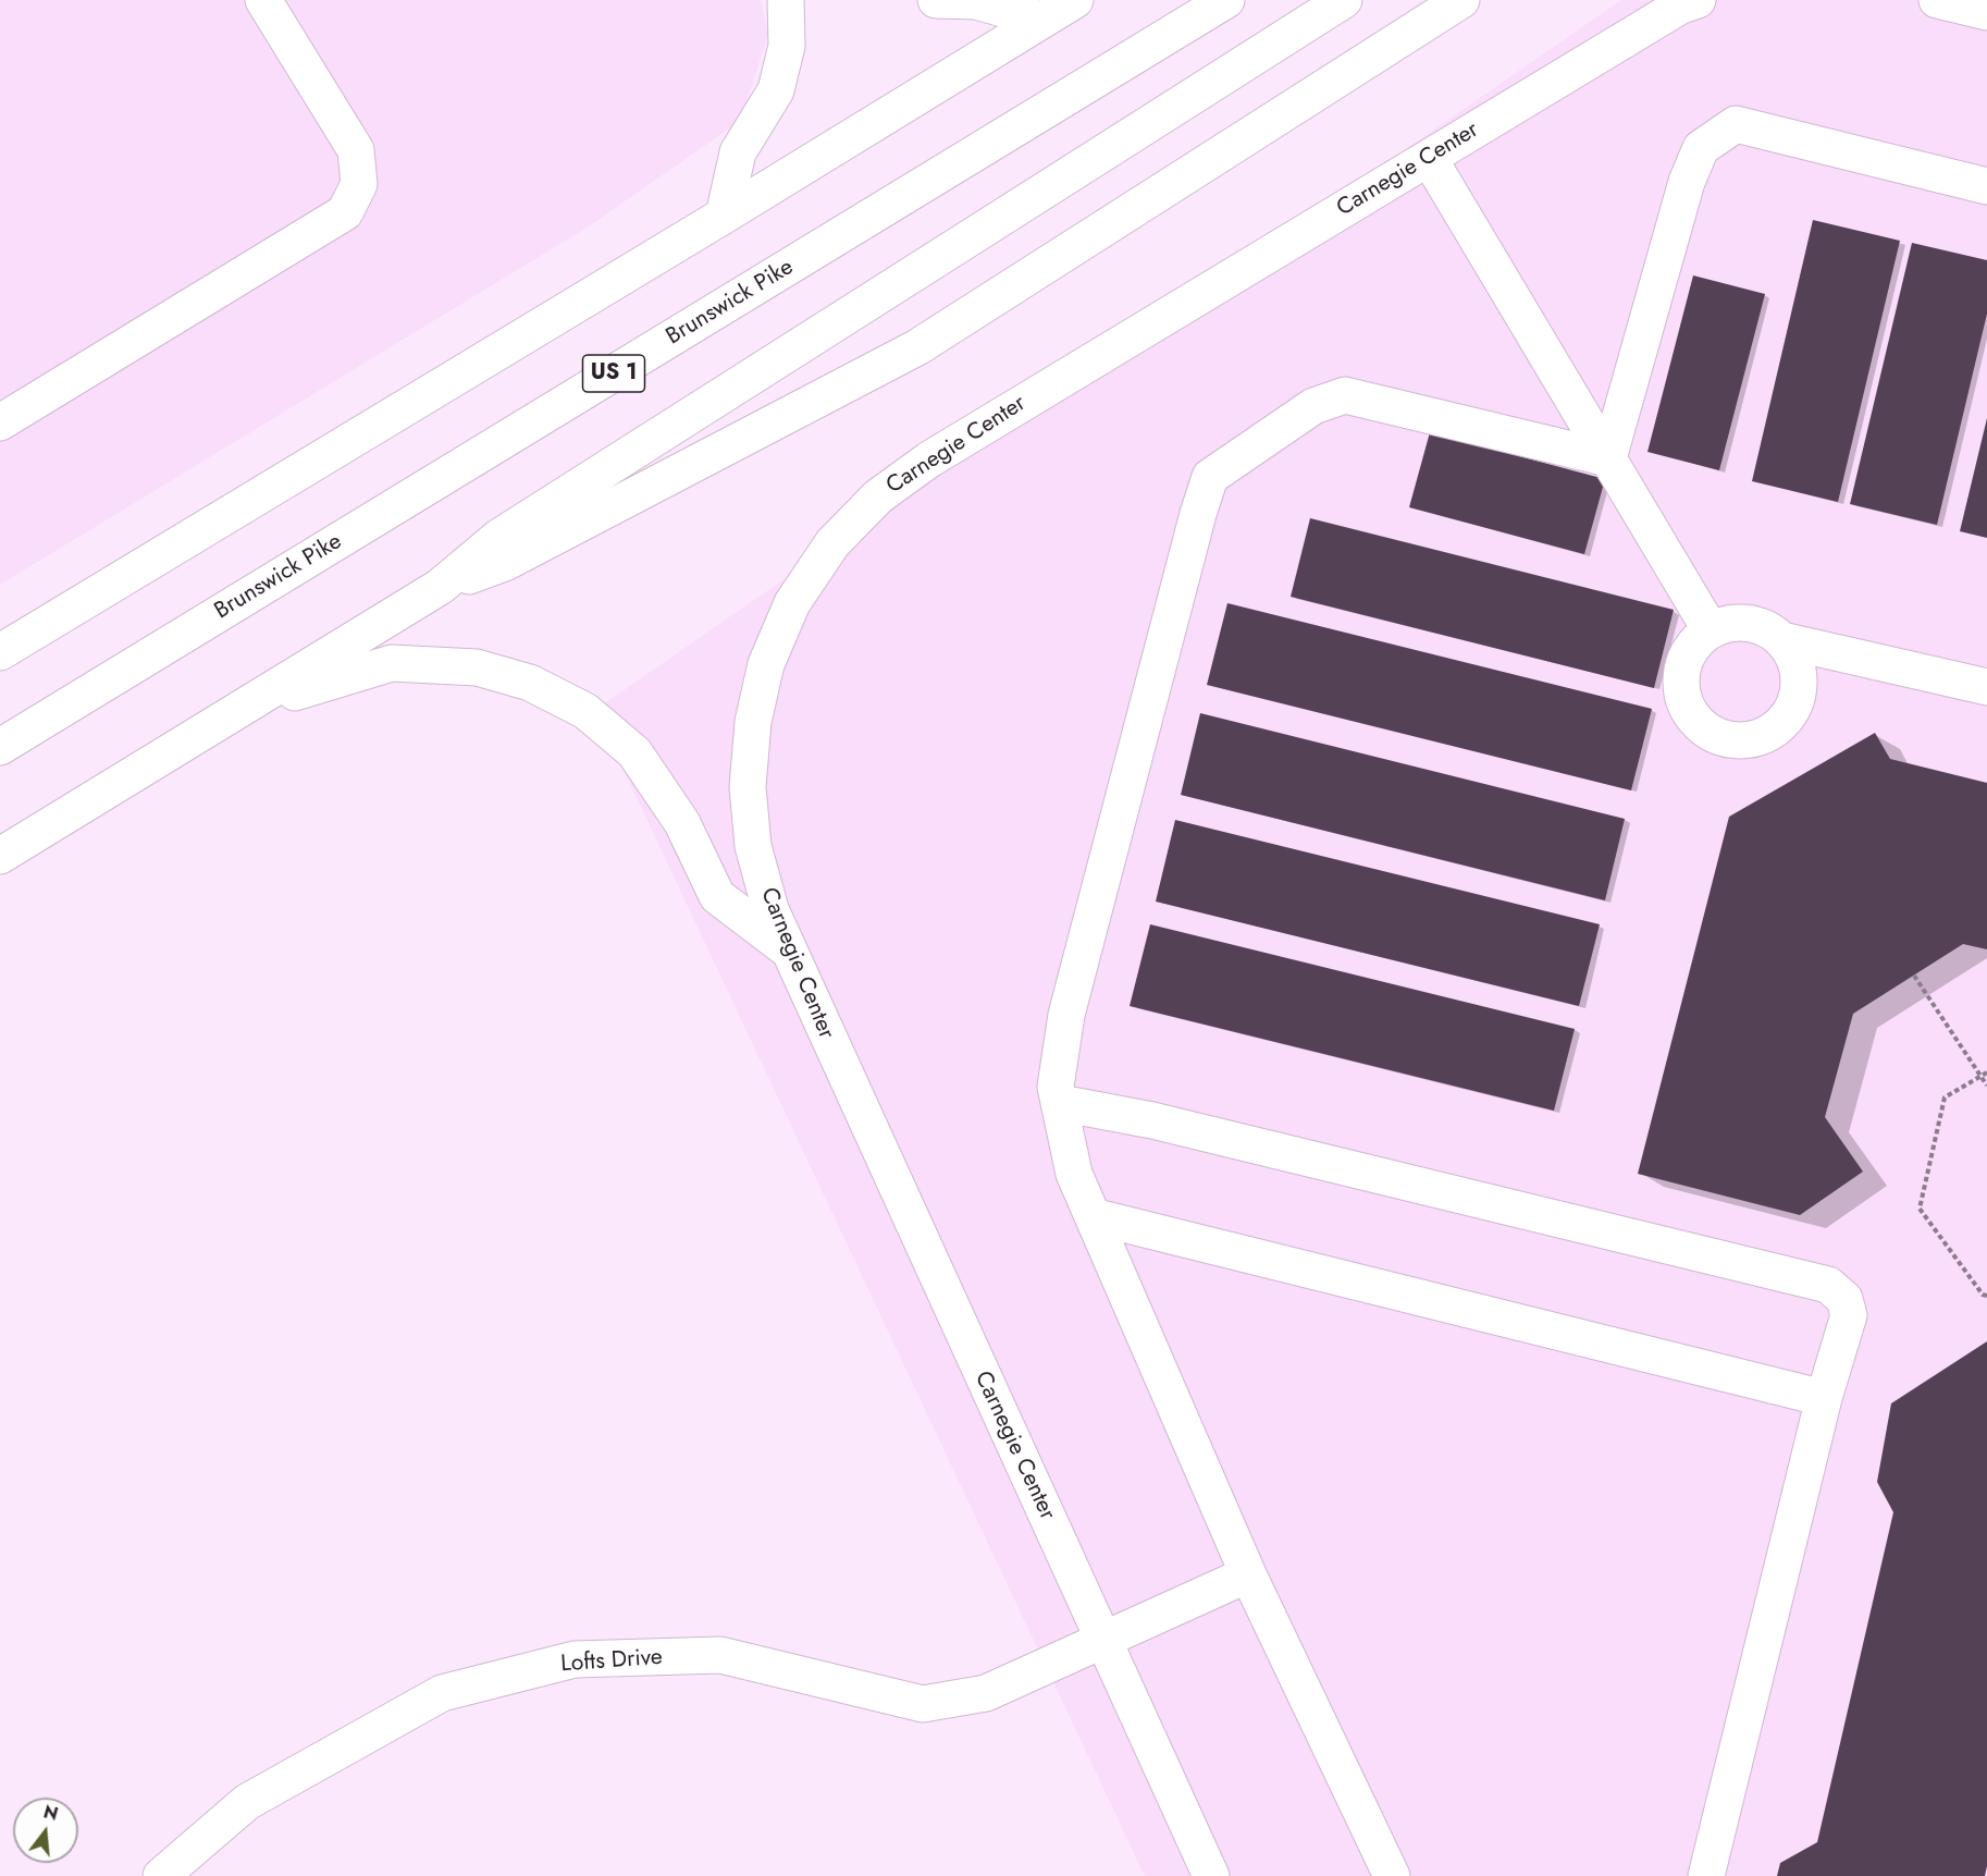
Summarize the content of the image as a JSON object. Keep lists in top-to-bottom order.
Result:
{
  "streets": {
    "main road": [
      "Carnegie Center",
      "Brunswick Pike",
      "US 1",
      "Lofts Drive"
    ]
  },
  "crossings": [
    ["Carnegie Center", "Lofts Drive"]
  ],
  "north": "top"
}
